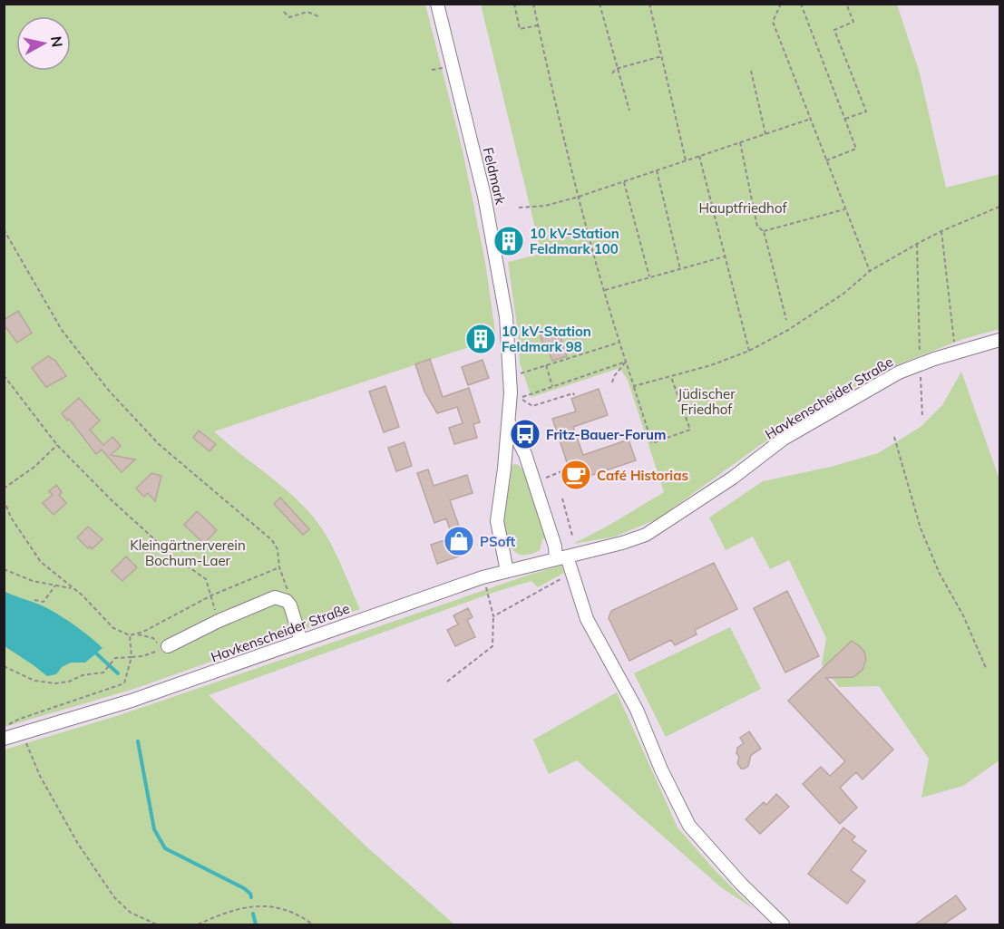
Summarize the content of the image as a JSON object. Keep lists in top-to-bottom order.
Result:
{
  "streets": {
    "street": ["Feldmark", "Havkenscheider Straße"]
  },
  "crossings": [
    ["Feldmark", "Havkenscheider Straße"]
  ],
  "parks": ["Hauptfriedhof", "Jüdischer Friedhof", "Kleingärtnerverein Bochum-Laer"],
  "places": {
    "building": ["10 kV-Station Feldmark 100", "10 kV-Station Feldmark 98"],
    "bus stop": ["Fritz-Bauer-Forum"],
    "cafe": ["Café Historias"],
    "shop": ["PSoft"]
  },
  "north": "right"
}
